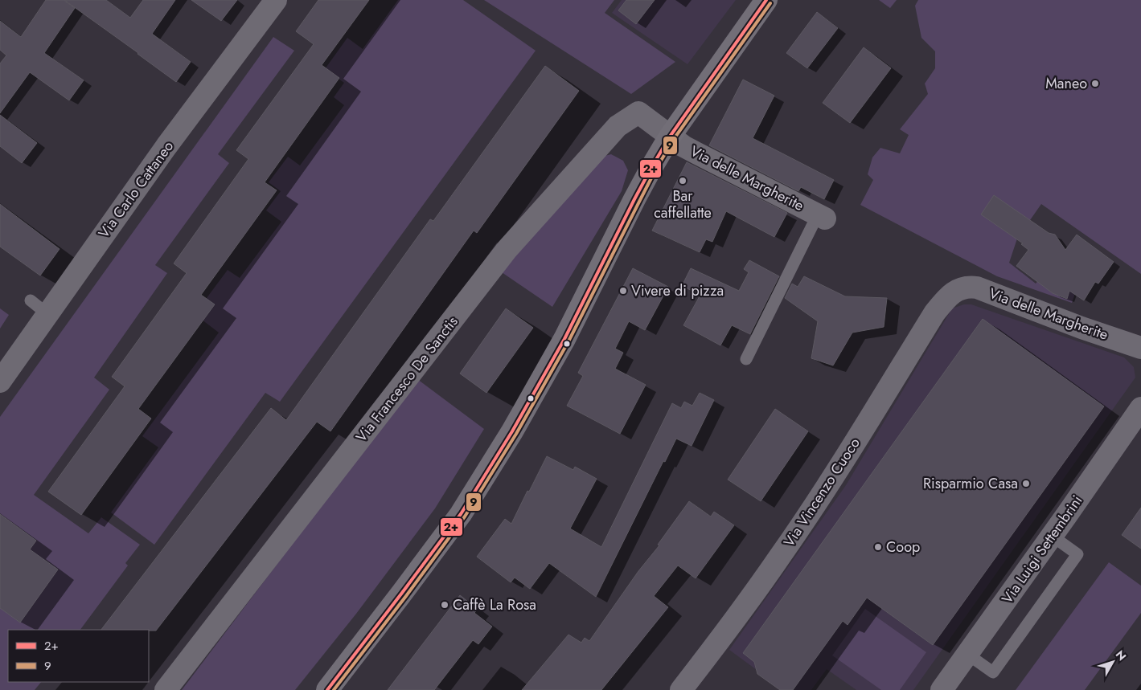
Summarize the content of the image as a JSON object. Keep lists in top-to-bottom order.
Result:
{
  "streets": {
    "street": [
      "Via delle Margherite",
      "Via Carlo Cattaneo",
      "Via Francesco De Sanctis",
      "Via Vincenzo Cuoco",
      "Via Luigi Settembrini"
    ]
  },
  "crossings": [
    ["Via delle Margherite", "Via Francesco De Sanctis"],
    ["Via delle Margherite", "Via Vincenzo Cuoco"]
  ],
  "places": [
    "Maneo",
    "Bar caffellatte",
    "Vivere di pizza",
    "Risparmio Casa",
    "Coop",
    "Caffè La Rosa"
  ],
  "lines": ["transit line 2+", "transit line 9"],
  "legend": ["2+", "9"],
  "north": "top right"
}
